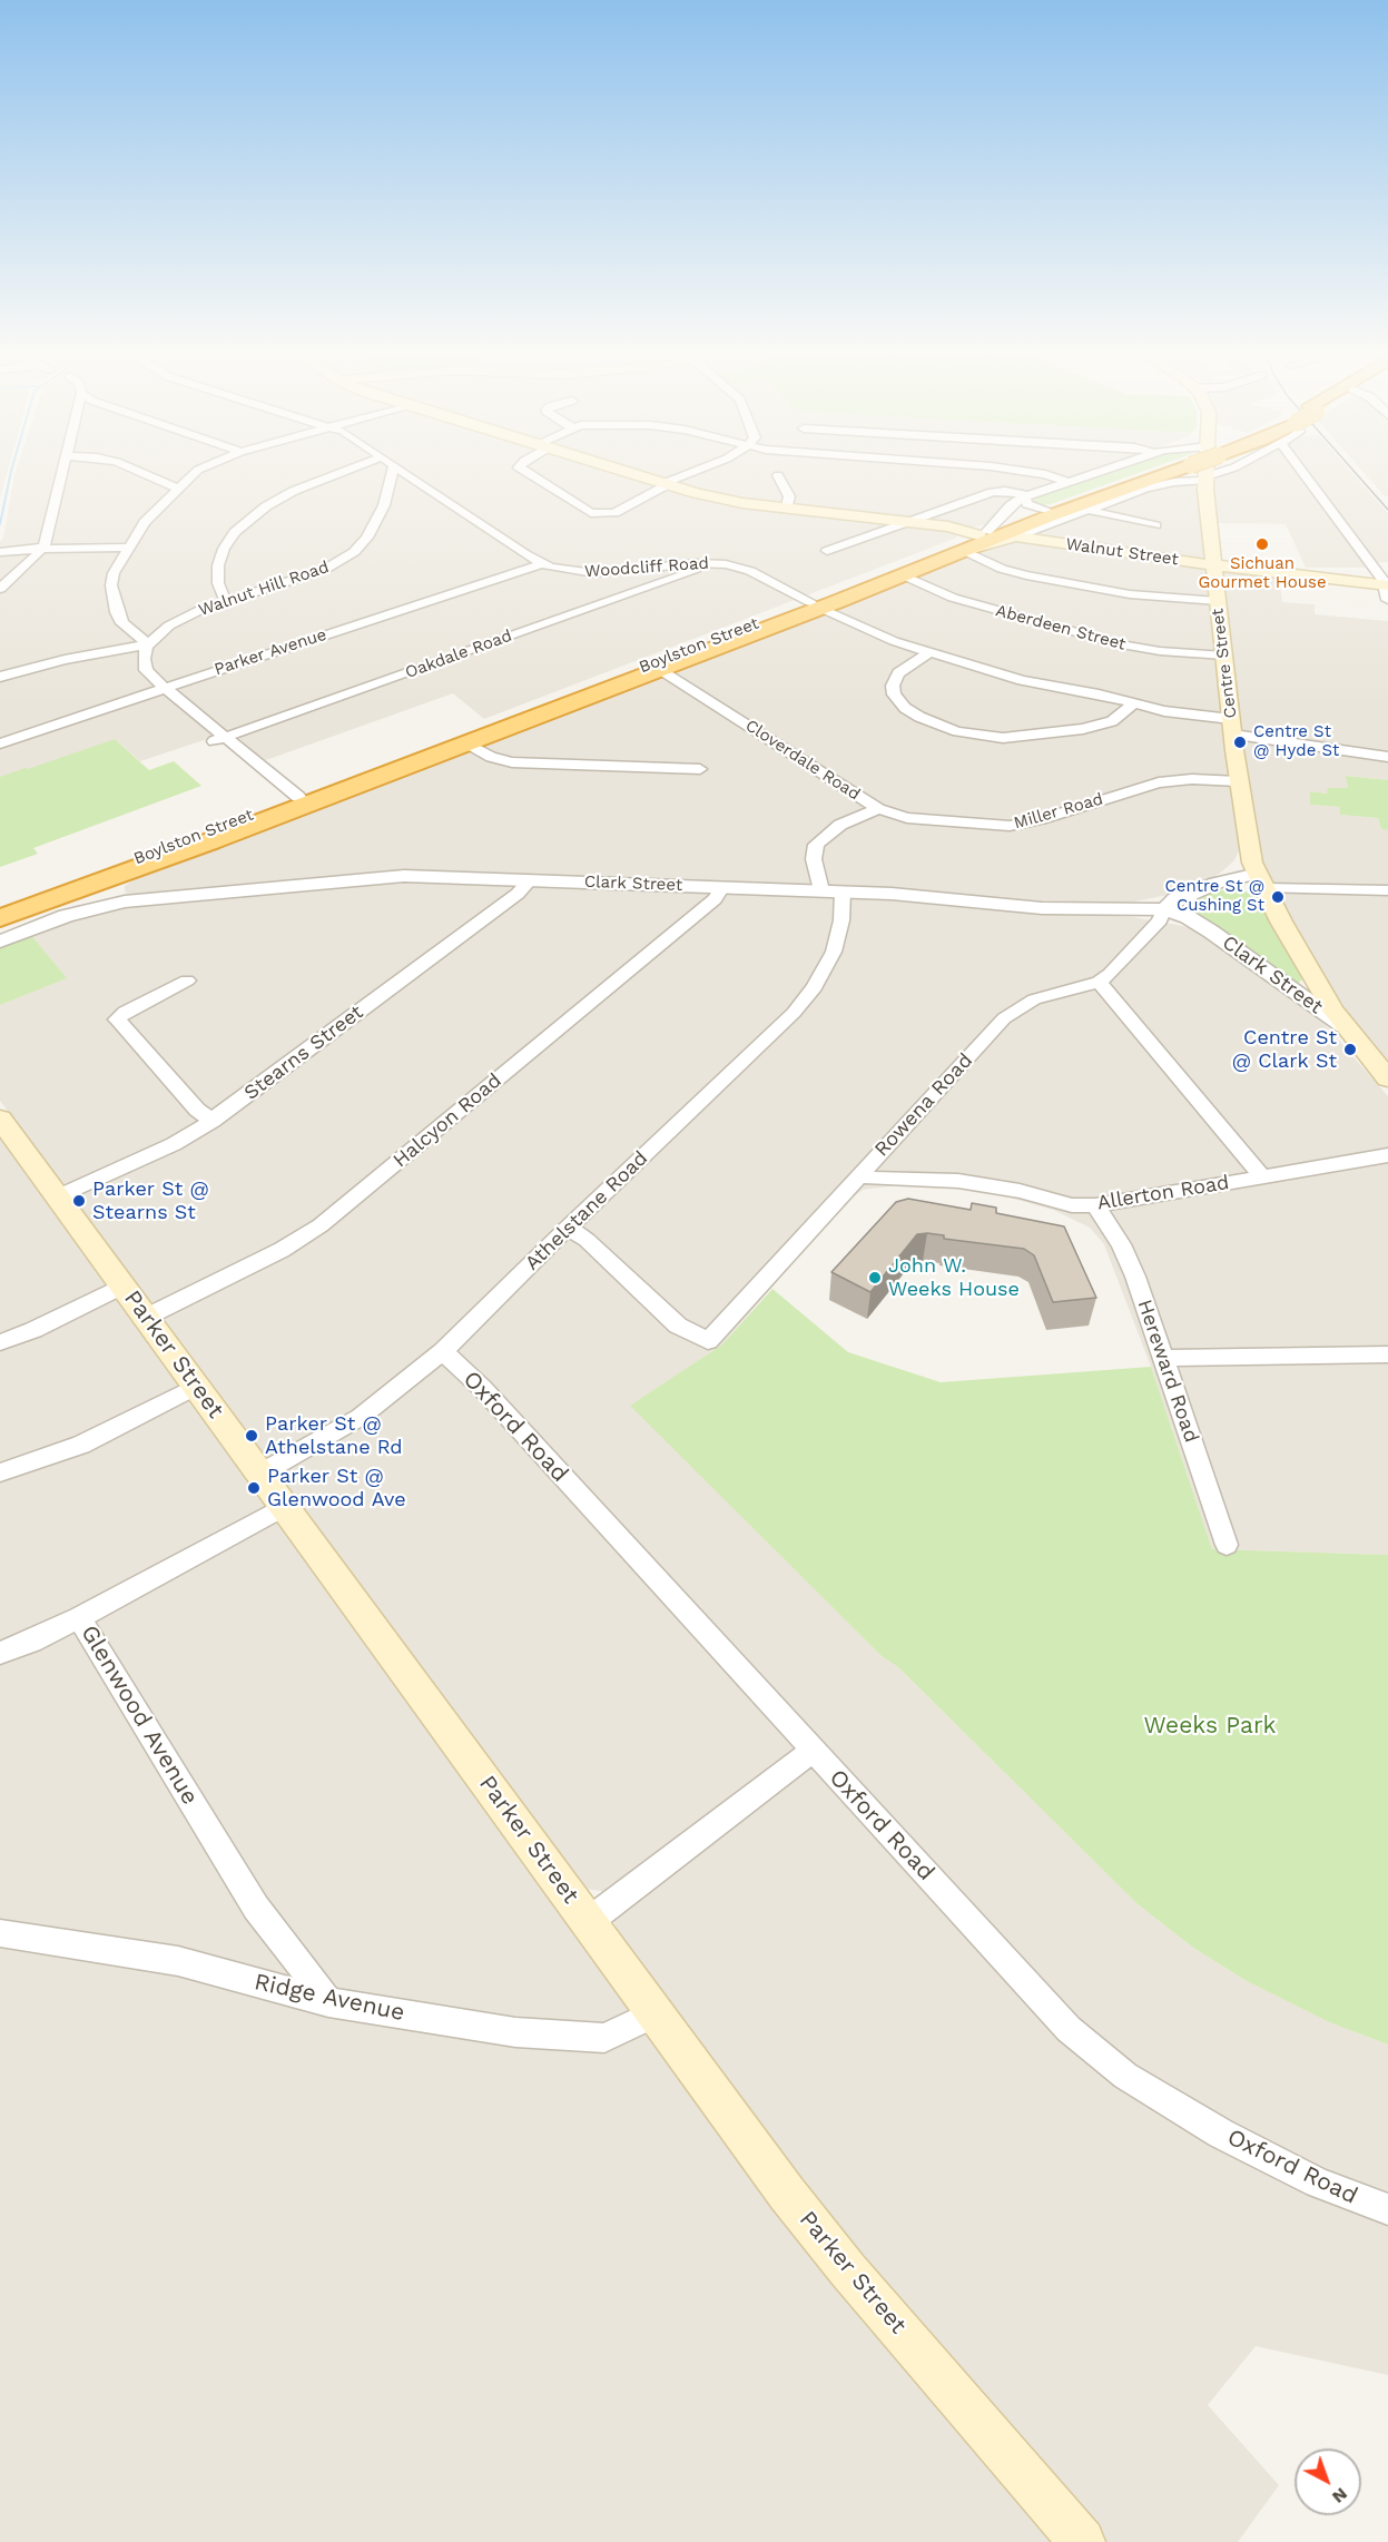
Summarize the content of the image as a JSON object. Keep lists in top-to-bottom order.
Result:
{
  "streets": {
    "highway": ["Boylston Street"],
    "main road": ["Walnut Street", "Centre Street", "Parker Street"],
    "street": [
      "Woodcliff Road",
      "Walnut Hill Road",
      "Aberdeen Street",
      "Parker Avenue",
      "Oakdale Road",
      "Cloverdale Road",
      "Miller Road",
      "Clark Street",
      "Stearns Street",
      "Rowena Road",
      "Halcyon Road",
      "Allerton Road",
      "Athelstane Road",
      "Hereward Road",
      "Oxford Road",
      "Glenwood Avenue",
      "Ridge Avenue"
    ]
  },
  "crossings": [
    ["Walnut Street", "Centre Street"],
    ["Woodcliff Road", "Boylston Street"],
    ["Woodcliff Road", "Parker Avenue"],
    ["Woodcliff Road", "Oakdale Road"],
    ["Woodcliff Road", "Centre Street"],
    ["Aberdeen Street", "Boylston Street"],
    ["Aberdeen Street", "Centre Street"],
    ["Boylston Street", "Cloverdale Road"],
    ["Centre Street", "Miller Road"],
    ["Centre Street", "Clark Street"],
    ["Cloverdale Road", "Miller Road"],
    ["Cloverdale Road", "Clark Street"],
    ["Clark Street", "Stearns Street"],
    ["Clark Street", "Rowena Road"],
    ["Clark Street", "Halcyon Road"],
    ["Clark Street", "Athelstane Road"],
    ["Stearns Street", "Parker Street"],
    ["Rowena Road", "Allerton Road"],
    ["Rowena Road", "Athelstane Road"],
    ["Halcyon Road", "Parker Street"],
    ["Allerton Road", "Hereward Road"],
    ["Athelstane Road", "Parker Street"],
    ["Athelstane Road", "Oxford Road"],
    ["Parker Street", "Glenwood Avenue"],
    ["Parker Street", "Ridge Avenue"],
    ["Glenwood Avenue", "Ridge Avenue"]
  ],
  "parks": ["Weeks Park"],
  "places": [
    "Sichuan Gourmet House",
    "Centre St @ Hyde St",
    "Centre St @ Cushing St",
    "Centre St @ Clark St",
    "Parker St @ Stearns St",
    "John W. Weeks House",
    "Parker St @ Athelstane Rd",
    "Parker St @ Glenwood Ave"
  ],
  "north": "bottom right"
}
